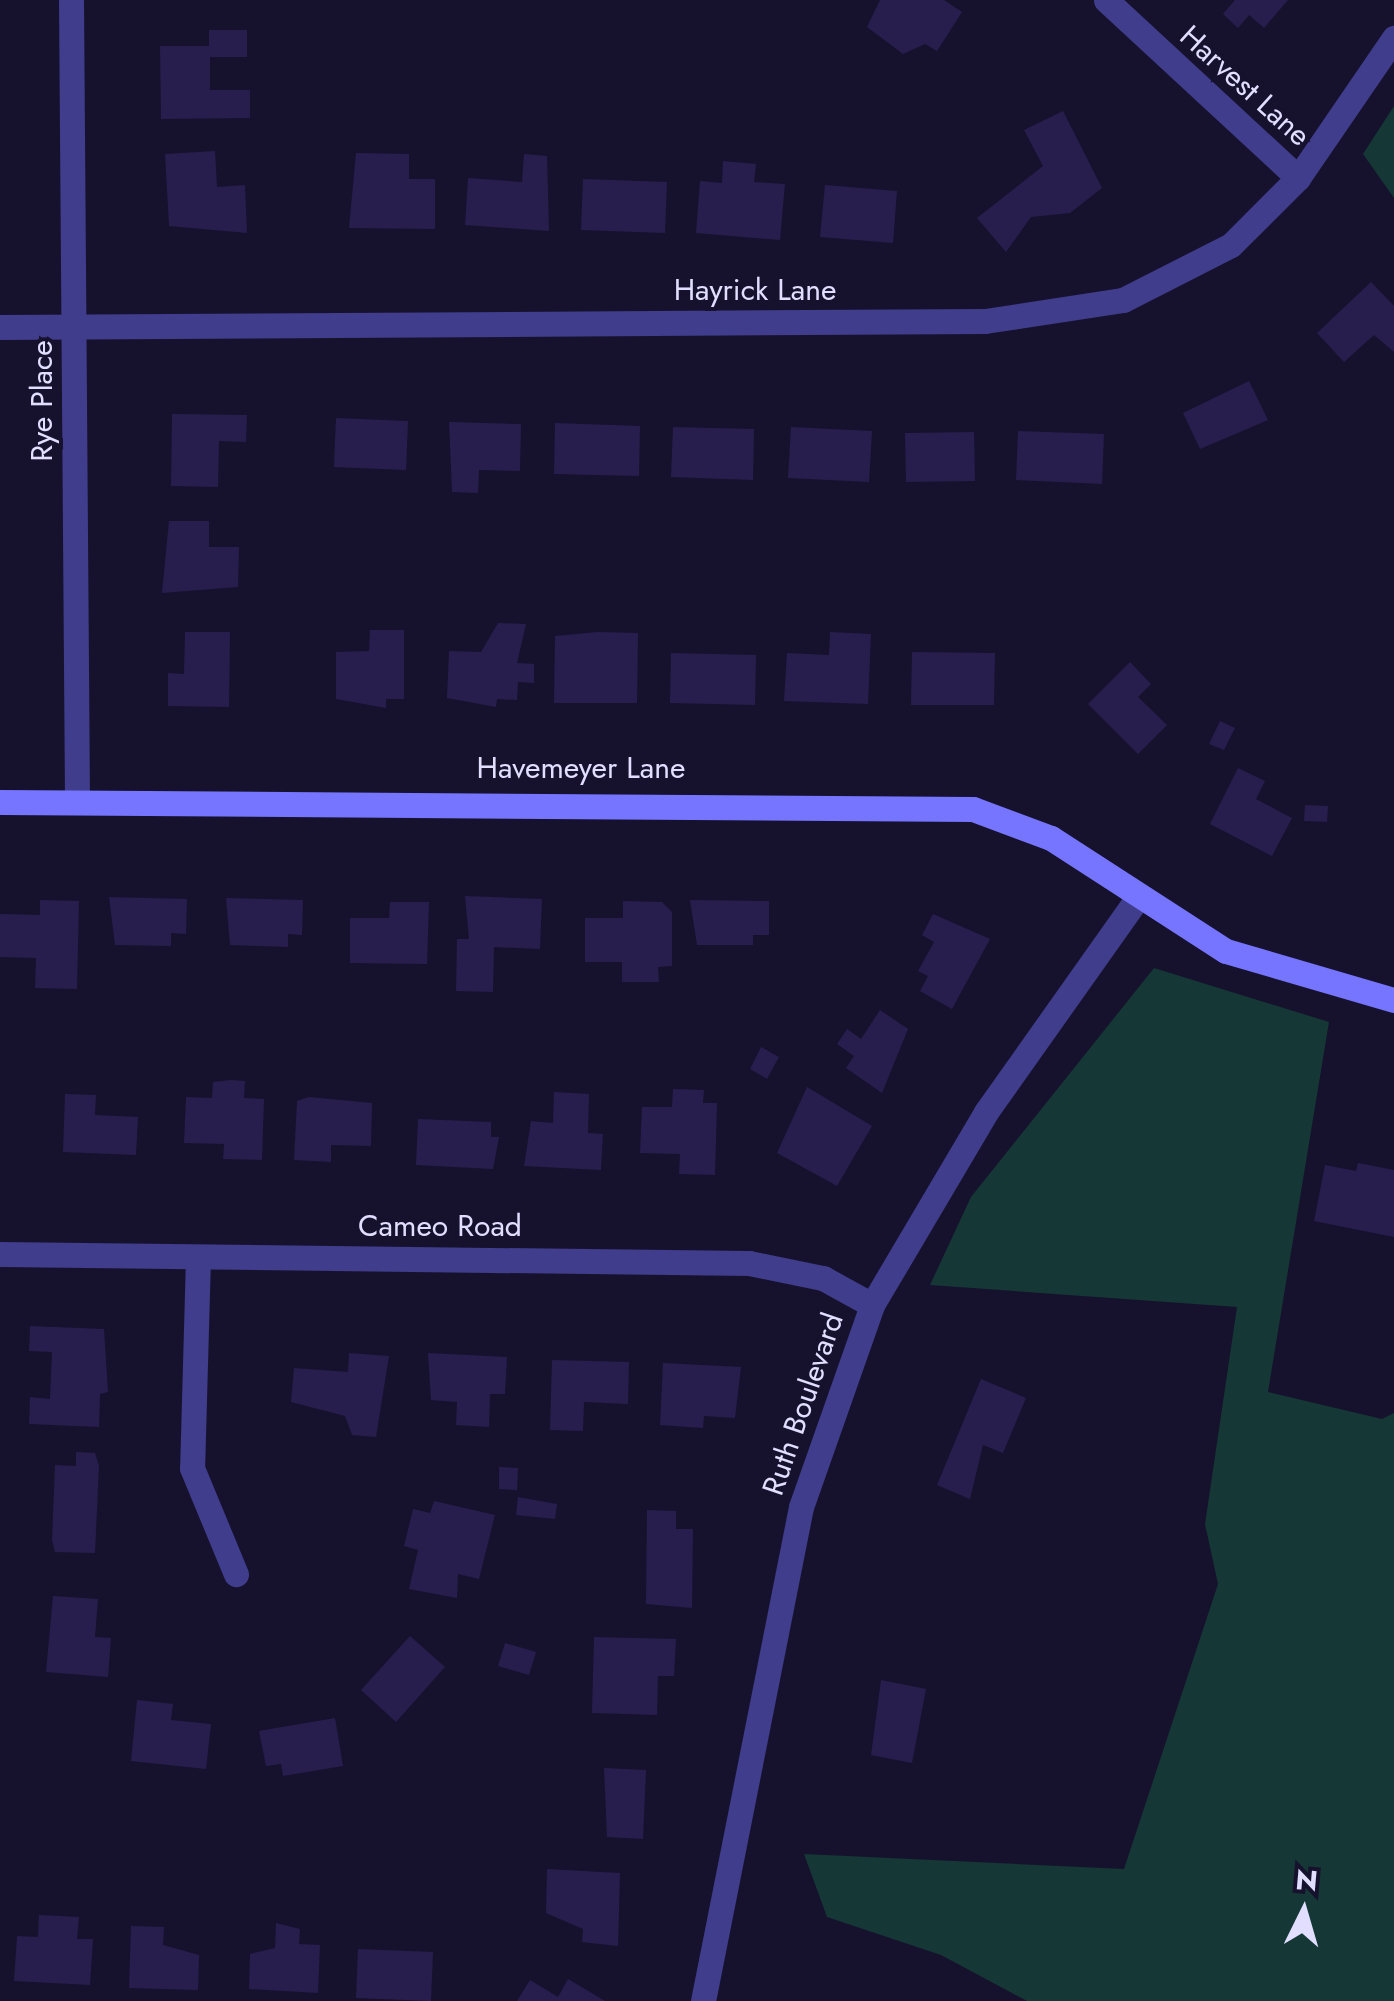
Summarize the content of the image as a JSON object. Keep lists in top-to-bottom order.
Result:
{
  "streets": {
    "street": [
      "Harvest Lane",
      "Hayrick Lane",
      "Rye Place",
      "Havemeyer Lane",
      "Cameo Road",
      "Ruth Boulevard"
    ]
  },
  "crossings": [
    ["Harvest Lane", "Hayrick Lane"],
    ["Hayrick Lane", "Rye Place"],
    ["Rye Place", "Havemeyer Lane"],
    ["Havemeyer Lane", "Ruth Boulevard"],
    ["Cameo Road", "Ruth Boulevard"]
  ],
  "north": "top"
}
